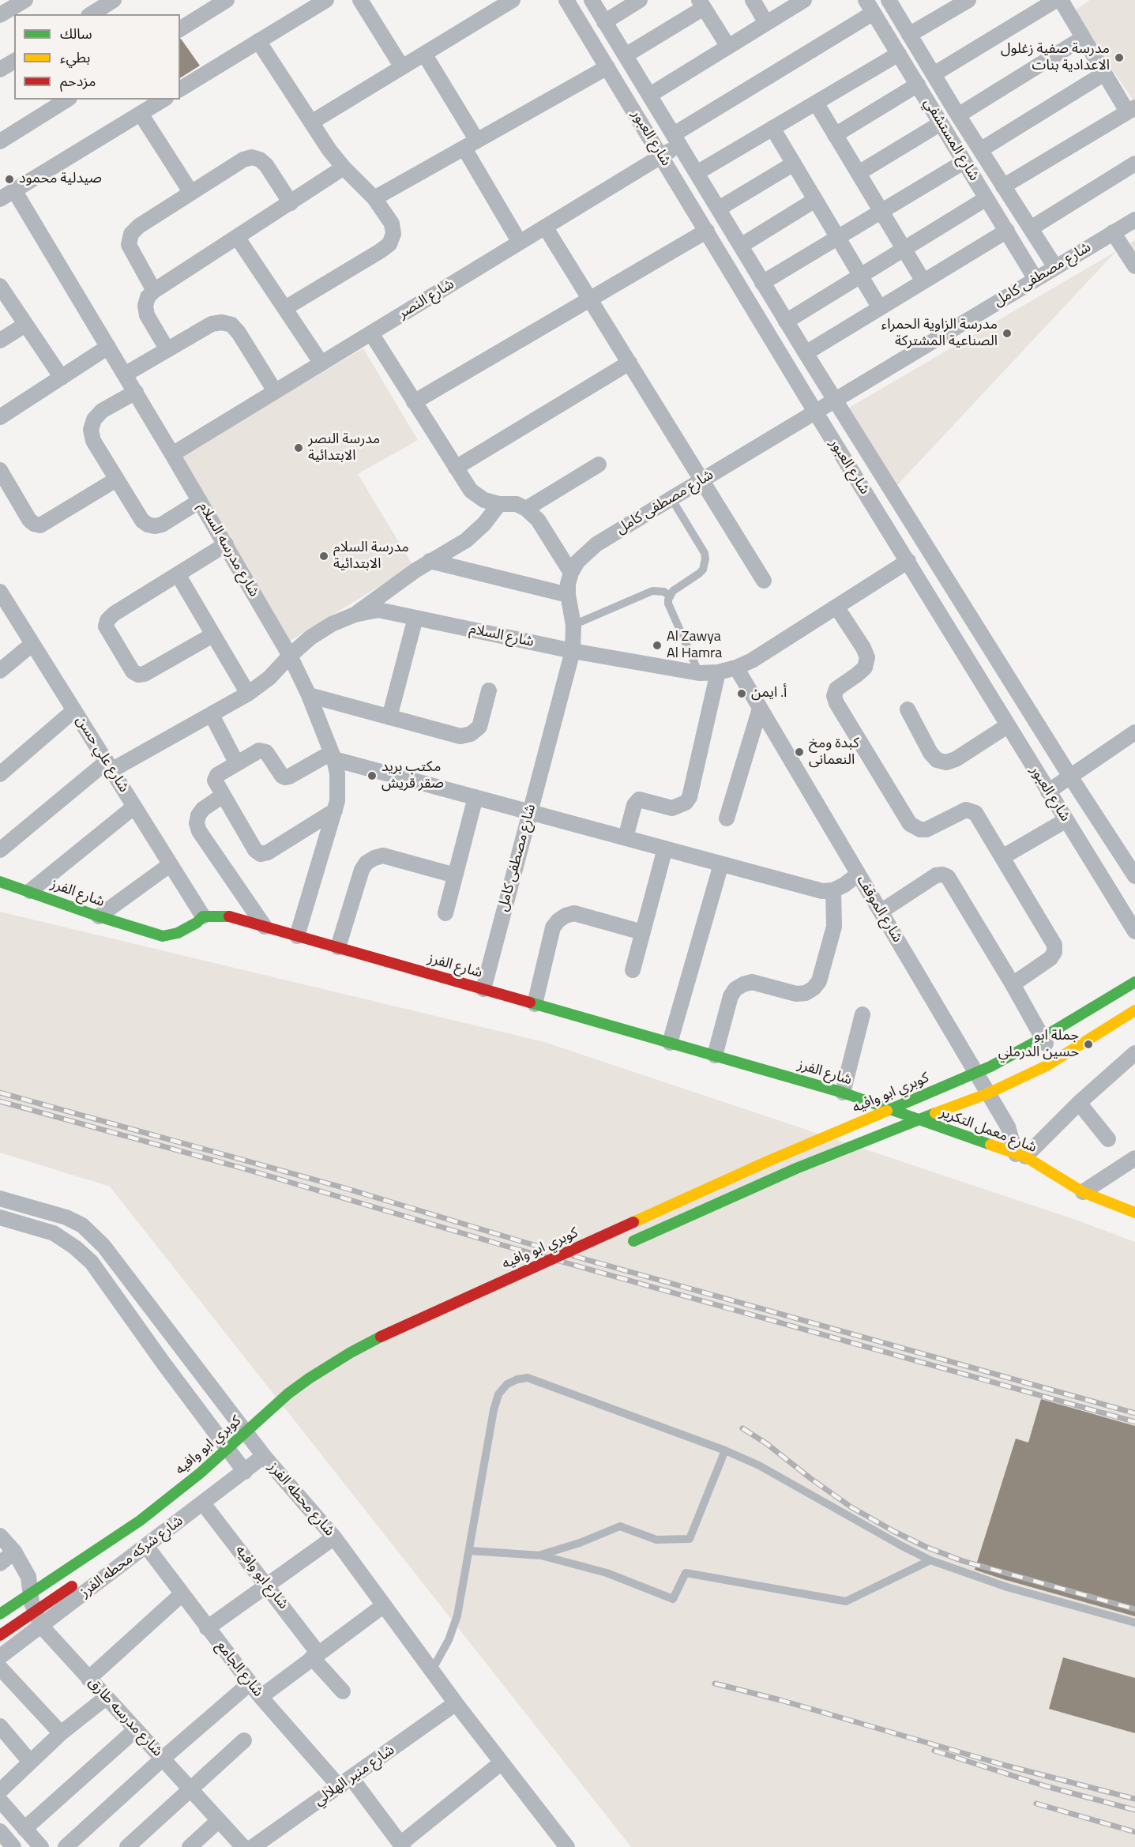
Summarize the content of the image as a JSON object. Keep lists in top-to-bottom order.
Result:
{
  "streets": {
    "main road": ["شارع الفرز", "كوبري ابو وافيه", "شارع معمل التكرير"],
    "street": [
      "شارع العبور",
      "شارع المستشفي",
      "شارع مصطفى كامل",
      "شارع النصر",
      "شارع مدرسه السلام",
      "شارع السلام",
      "شارع علي حسن",
      "شارع الموقف",
      "شارع محطه الفرز",
      "شارع شركه محطه الفرز",
      "شارع ابو وافيه",
      "شارع الجامع",
      "شارع مدرسه طارق",
      "شارع منير الهلالي"
    ]
  },
  "crossings": [
    ["شارع العبور", "شارع مصطفى كامل"],
    ["شارع العبور", "شارع النصر"],
    ["شارع العبور", "شارع السلام"],
    ["شارع المستشفي", "شارع مصطفى كامل"],
    ["شارع المستشفي", "شارع النصر"],
    ["شارع مصطفى كامل", "شارع السلام"],
    ["شارع مصطفى كامل", "شارع الفرز"],
    ["شارع النصر", "شارع مدرسه السلام"],
    ["شارع مدرسه السلام", "شارع السلام"],
    ["شارع مدرسه السلام", "شارع الفرز"],
    ["شارع السلام", "شارع علي حسن"],
    ["شارع السلام", "شارع الموقف"],
    ["شارع علي حسن", "شارع الفرز"],
    ["شارع الفرز", "شارع معمل التكرير"],
    ["شارع الموقف", "شارع معمل التكرير"],
    ["شارع محطه الفرز", "شارع شركه محطه الفرز"],
    ["شارع محطه الفرز", "شارع منير الهلالي"],
    ["شارع شركه محطه الفرز", "شارع ابو وافيه"],
    ["شارع شركه محطه الفرز", "شارع الجامع"],
    ["شارع شركه محطه الفرز", "شارع مدرسه طارق"],
    ["شارع الجامع", "شارع منير الهلالي"]
  ],
  "places": [
    "مدرسة صفية زغلول الاعدادية بنات",
    "صيدلية محمود",
    "مدرسة الزاوية الحمراء الصناعية المشتركة",
    "مدرسة النصر الابتدائية",
    "مدرسة السلام الابتدائية",
    "Al Zawya Al Hamra",
    "أ. ايمن",
    "كبدة ومخ النعمانى",
    "مكتب بريد صقر قريش",
    "جملة ابو حسين الدرملي"
  ],
  "legend": ["سالك", "بطيء", "مزدحم"]
}
